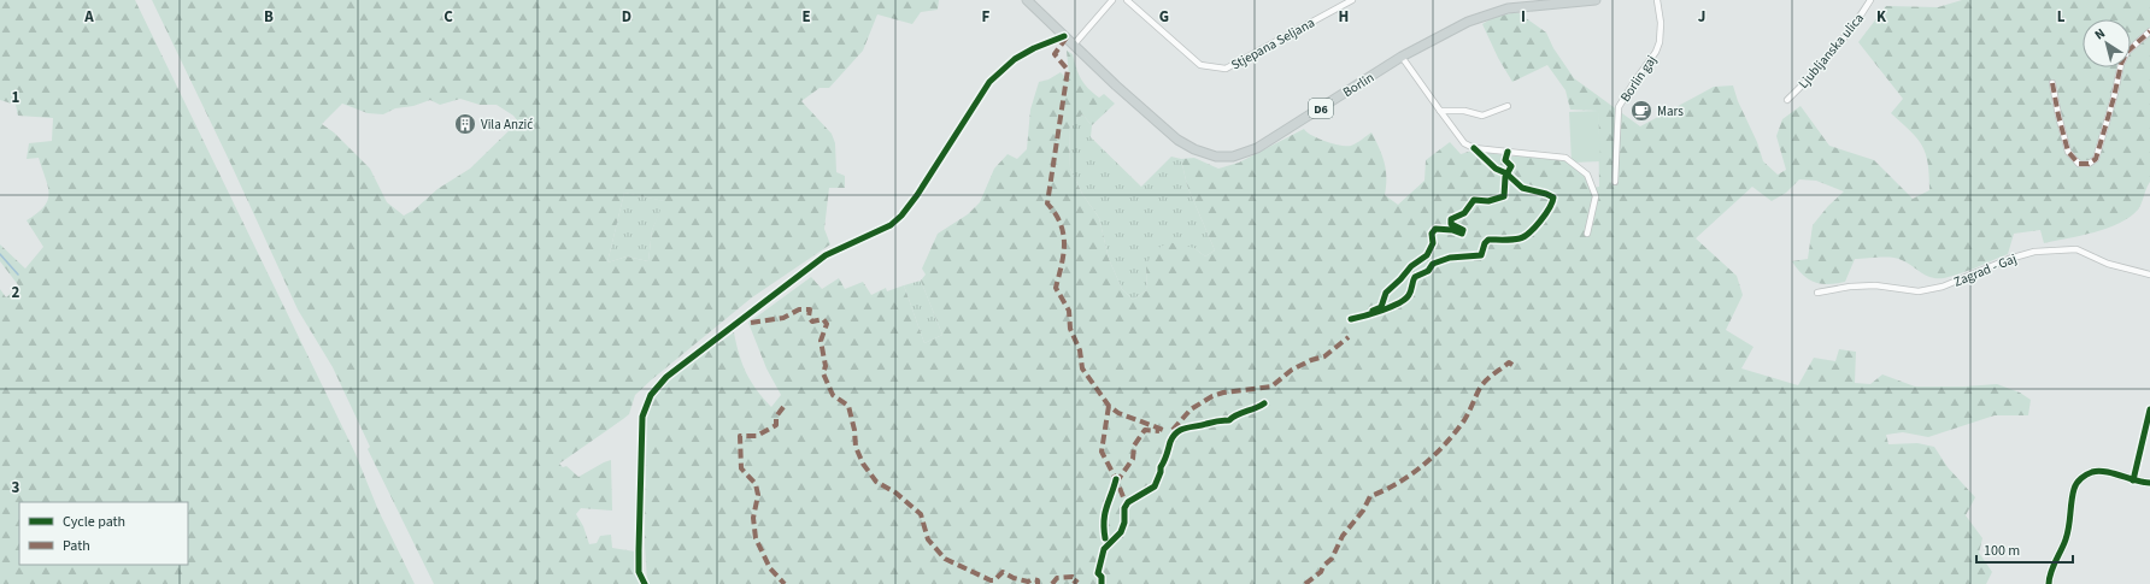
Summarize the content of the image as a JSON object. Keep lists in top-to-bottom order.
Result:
{
  "streets": {
    "main road": ["Borlin", "D6"],
    "street": [
      "Stjepana Seljana",
      "Ljubljanska ulica",
      "Borlin gaj",
      "Zagrad - Gaj"
    ]
  },
  "crossings": [
    ["Borlin", "D6"]
  ],
  "places": {
    "cafe": ["Mars"],
    "building": ["Vila Anzić"]
  },
  "legend": ["Cycle path", "Path"],
  "scale_bar": "100 m",
  "north": "top left",
  "grid": {
    "columns": [
      "A",
      "B",
      "C",
      "D",
      "E",
      "F",
      "G",
      "H",
      "I",
      "J",
      "K",
      "L"
    ],
    "rows": ["1", "2", "3"]
  }
}
